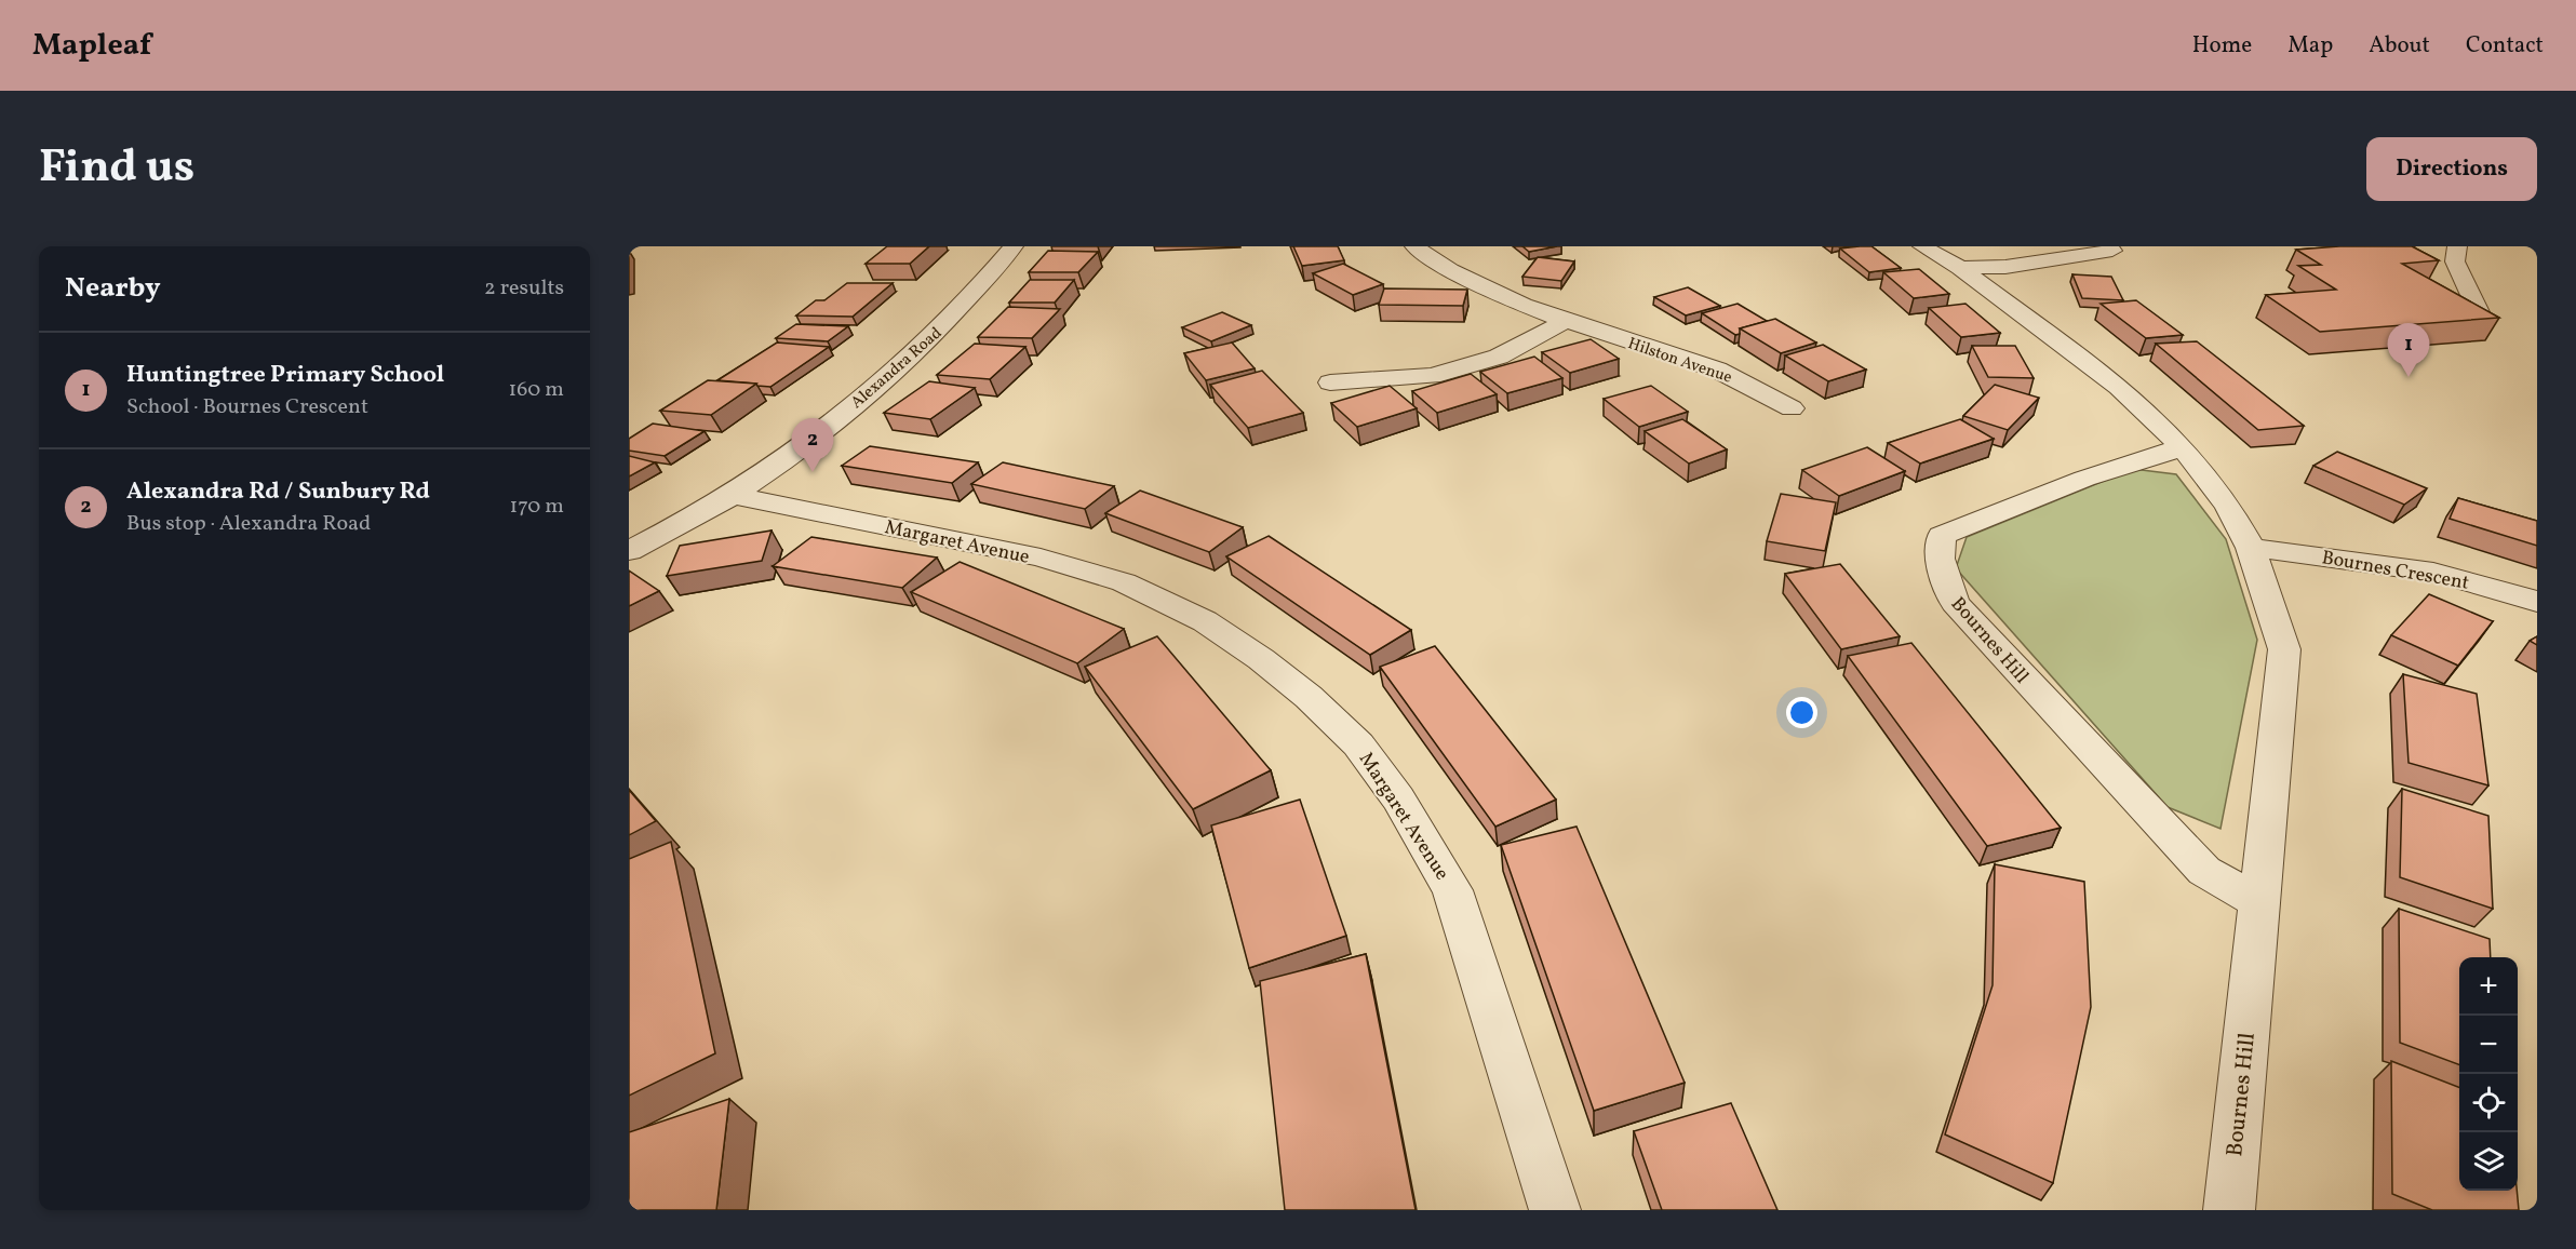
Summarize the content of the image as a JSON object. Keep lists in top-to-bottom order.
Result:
{
  "streets": {
    "street": [
      "Hilston Avenue",
      "Alexandra Road",
      "Margaret Avenue",
      "Bournes Crescent",
      "Bournes Hill"
    ]
  },
  "crossings": [
    ["Alexandra Road", "Margaret Avenue"],
    ["Bournes Crescent", "Bournes Hill"]
  ],
  "page": {
    "header": "Mapleaf",
    "nav": [
      "Home",
      "Map",
      "About",
      "Contact"
    ],
    "title": "Find us",
    "buttons": "Directions",
    "heading": ["Nearby", "2 results"],
    "pins": ["1", "2"],
    "list": [
      {
        "mark": "1",
        "name": "Huntingtree Primary School",
        "note": "School · Bournes Crescent",
        "value": "160 m"
      },
      {
        "mark": "2",
        "name": "Alexandra Rd / Sunbury Rd",
        "note": "Bus stop · Alexandra Road",
        "value": "170 m"
      }
    ],
    "map_buttons": ["+", "−"]
  }
}
